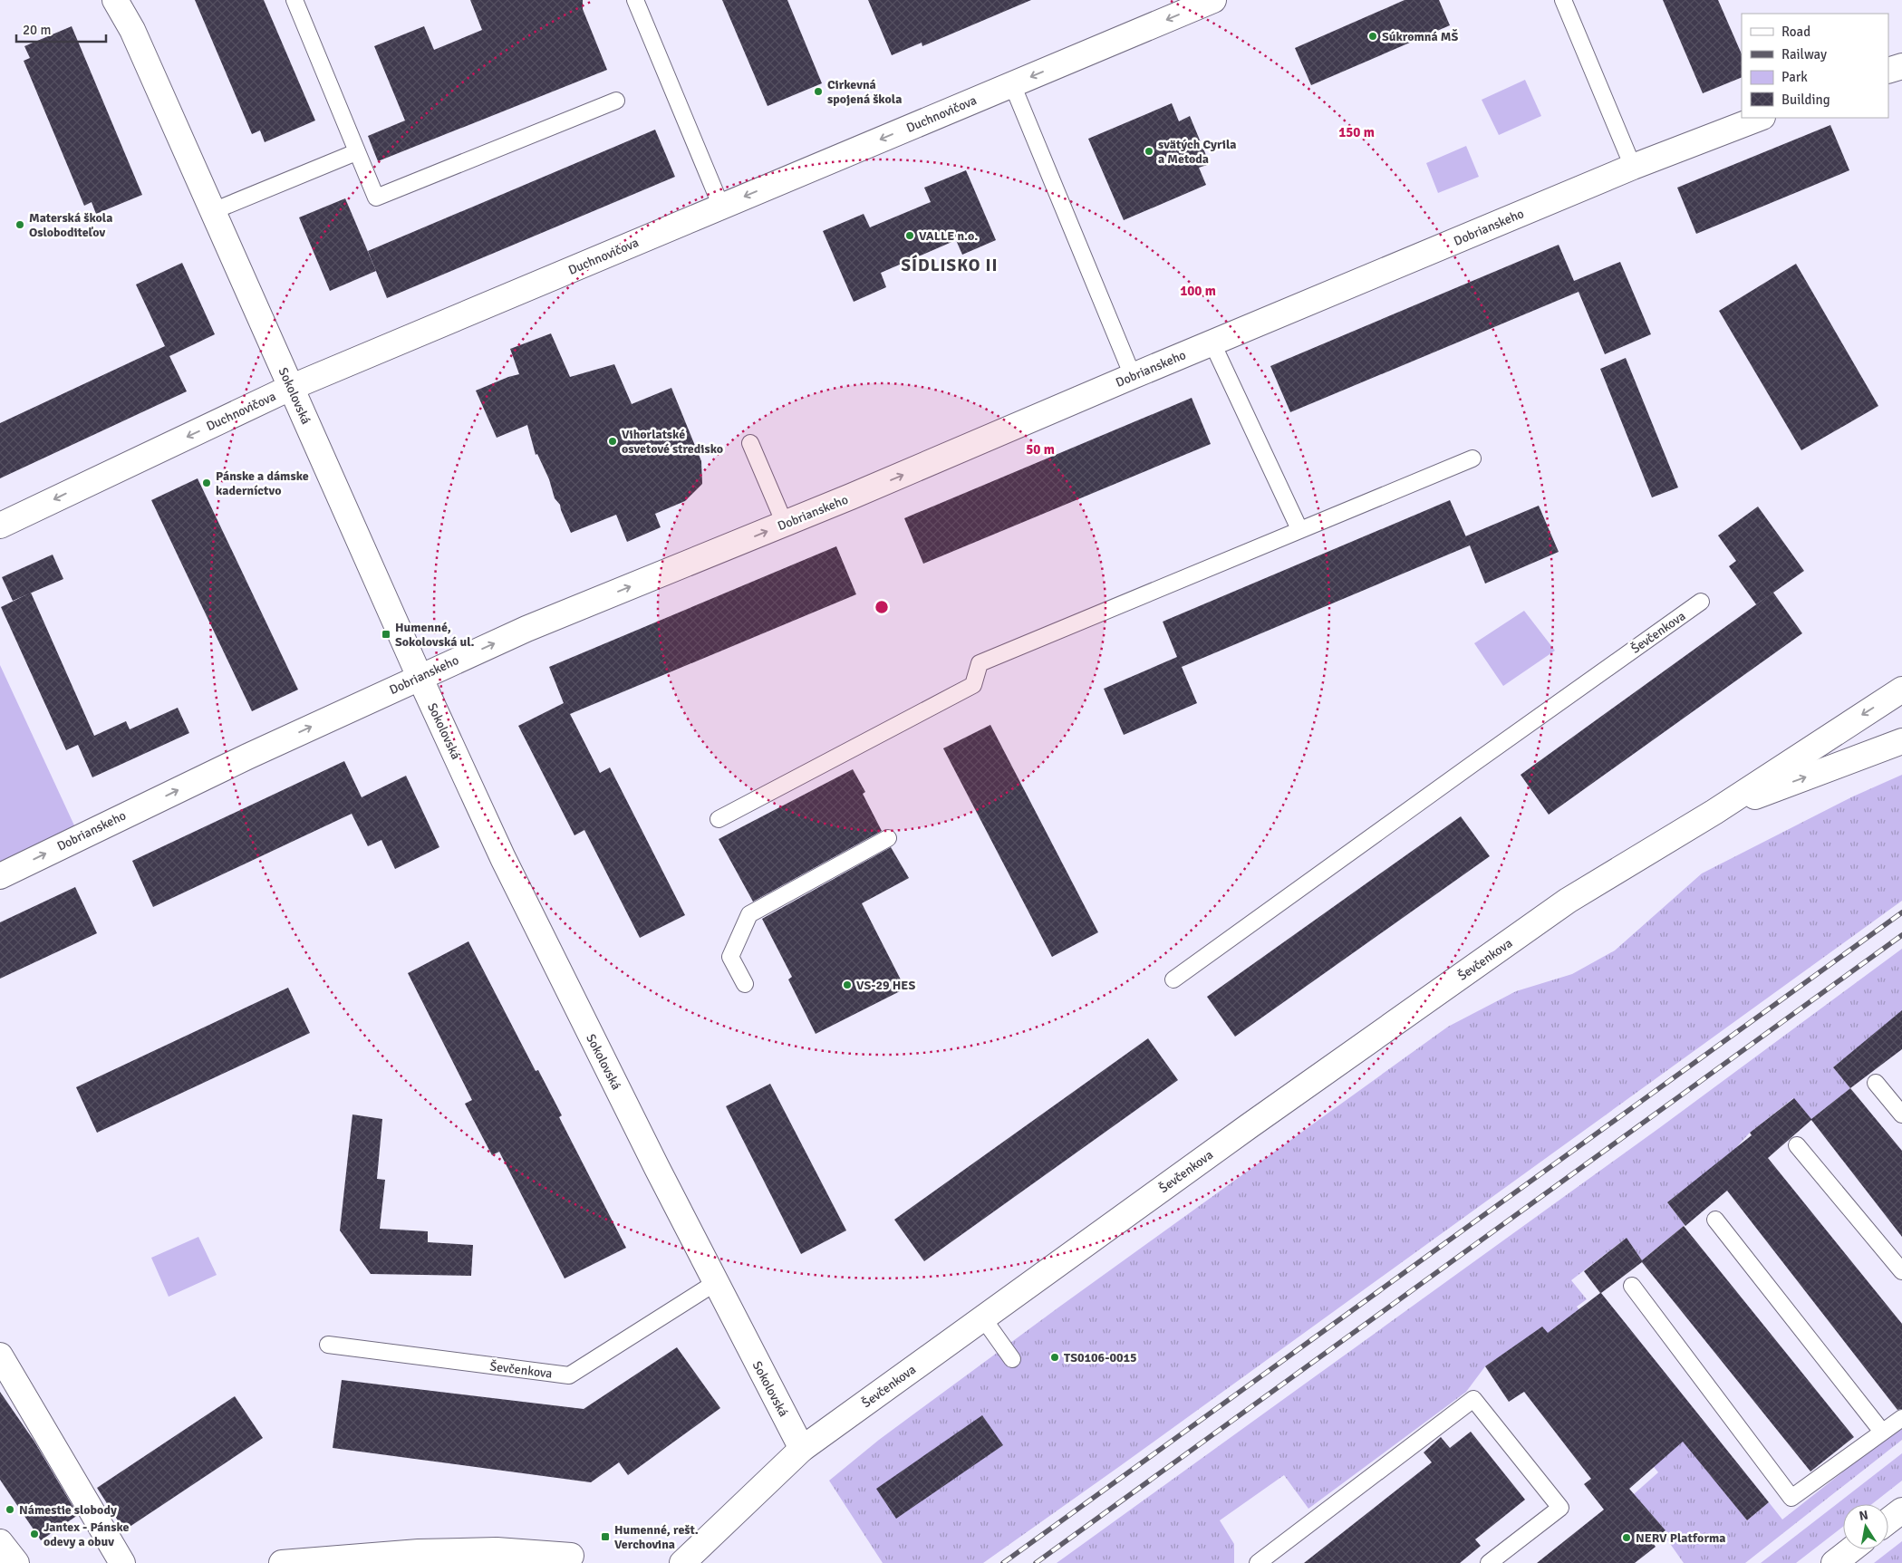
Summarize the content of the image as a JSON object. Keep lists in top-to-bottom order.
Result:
{
  "streets": {
    "street": [
      "Duchnovičova",
      "Dobrianskeho",
      "Sokolovská",
      "Ševčenkova"
    ]
  },
  "crossings": [
    ["Duchnovičova", "Sokolovská"],
    ["Dobrianskeho", "Sokolovská"],
    ["Sokolovská", "Ševčenkova"]
  ],
  "one_way": ["Duchnovičova", "Dobrianskeho"],
  "districts": ["SÍDLISKO II"],
  "places": {
    "other": [
      "Súkromná MŠ",
      "Cirkevná spojená škola",
      "svätých Cyrila a Metoda",
      "Materská škola Osloboditeľov",
      "VALLE n.o.",
      "Vihorlatské osvetové stredisko",
      "Pánske a dámske kaderníctvo",
      "VS-29 HES",
      "TS0106-0015",
      "Námestie slobody",
      "Jantex - Pánske odevy a obuv",
      "NERV Platforma"
    ],
    "transit": ["Humenné, Sokolovská ul.", "Humenné, rešt. Verchovina"]
  },
  "legend": [
    "Road",
    "Railway",
    "Park",
    "Building"
  ],
  "scale_bar": "20 m",
  "north": "top",
  "rings": ["150 m", "100 m", "50 m"]
}
